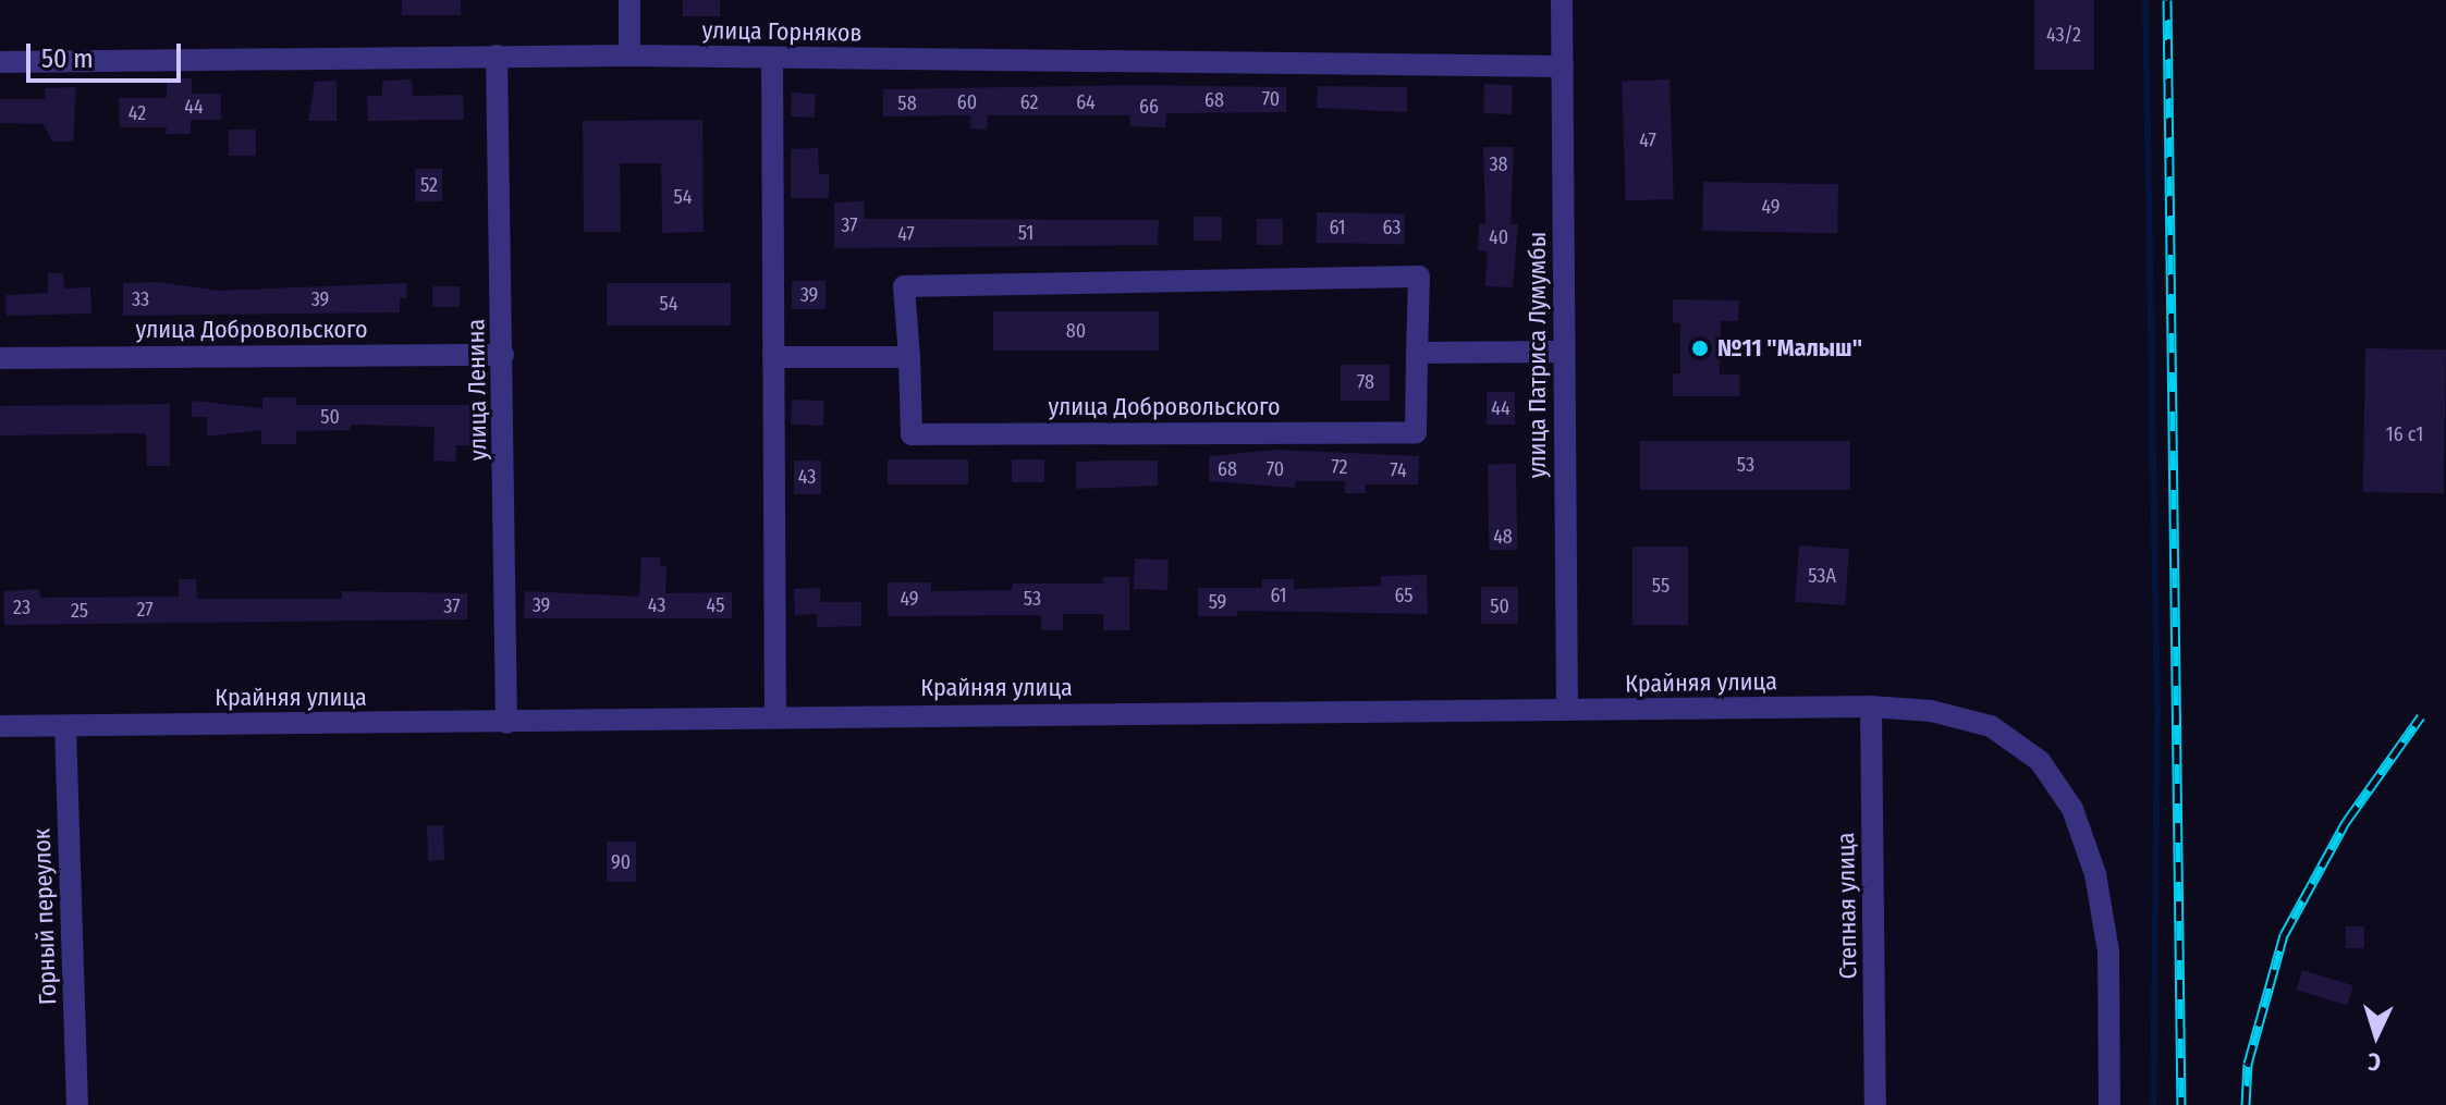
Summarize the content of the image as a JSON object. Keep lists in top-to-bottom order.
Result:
{
  "streets": {
    "street": [
      "улица Горняков",
      "улица Добровольского",
      "улица Патриса Лумумбы",
      "улица Ленина",
      "Крайняя улица",
      "Степная улица",
      "Горный переулок"
    ]
  },
  "crossings": [
    ["улица Горняков", "улица Патриса Лумумбы"],
    ["улица Горняков", "улица Ленина"],
    ["улица Добровольского", "улица Ленина"],
    ["улица Патриса Лумумбы", "Крайняя улица"],
    ["улица Ленина", "Крайняя улица"],
    ["Крайняя улица", "Степная улица"],
    ["Крайняя улица", "Горный переулок"]
  ],
  "places": ["№11 \"Малыш\""],
  "house_numbers": [
    "43/2",
    "70",
    "68",
    "60",
    "62",
    "64",
    "58",
    "44",
    "66",
    "42",
    "47",
    "38",
    "52",
    "54",
    "49",
    "37",
    "61",
    "63",
    "51",
    "47",
    "40",
    "39",
    "33",
    "39",
    "54",
    "80",
    "78",
    "44",
    "50",
    "16 с1",
    "53",
    "72",
    "68",
    "70",
    "74",
    "43",
    "48",
    "53А",
    "55",
    "61",
    "65",
    "49",
    "53",
    "59",
    "39",
    "43",
    "45",
    "37",
    "50",
    "23",
    "27",
    "25",
    "90"
  ],
  "scale_bar": "50 m",
  "north": "bottom"
}
